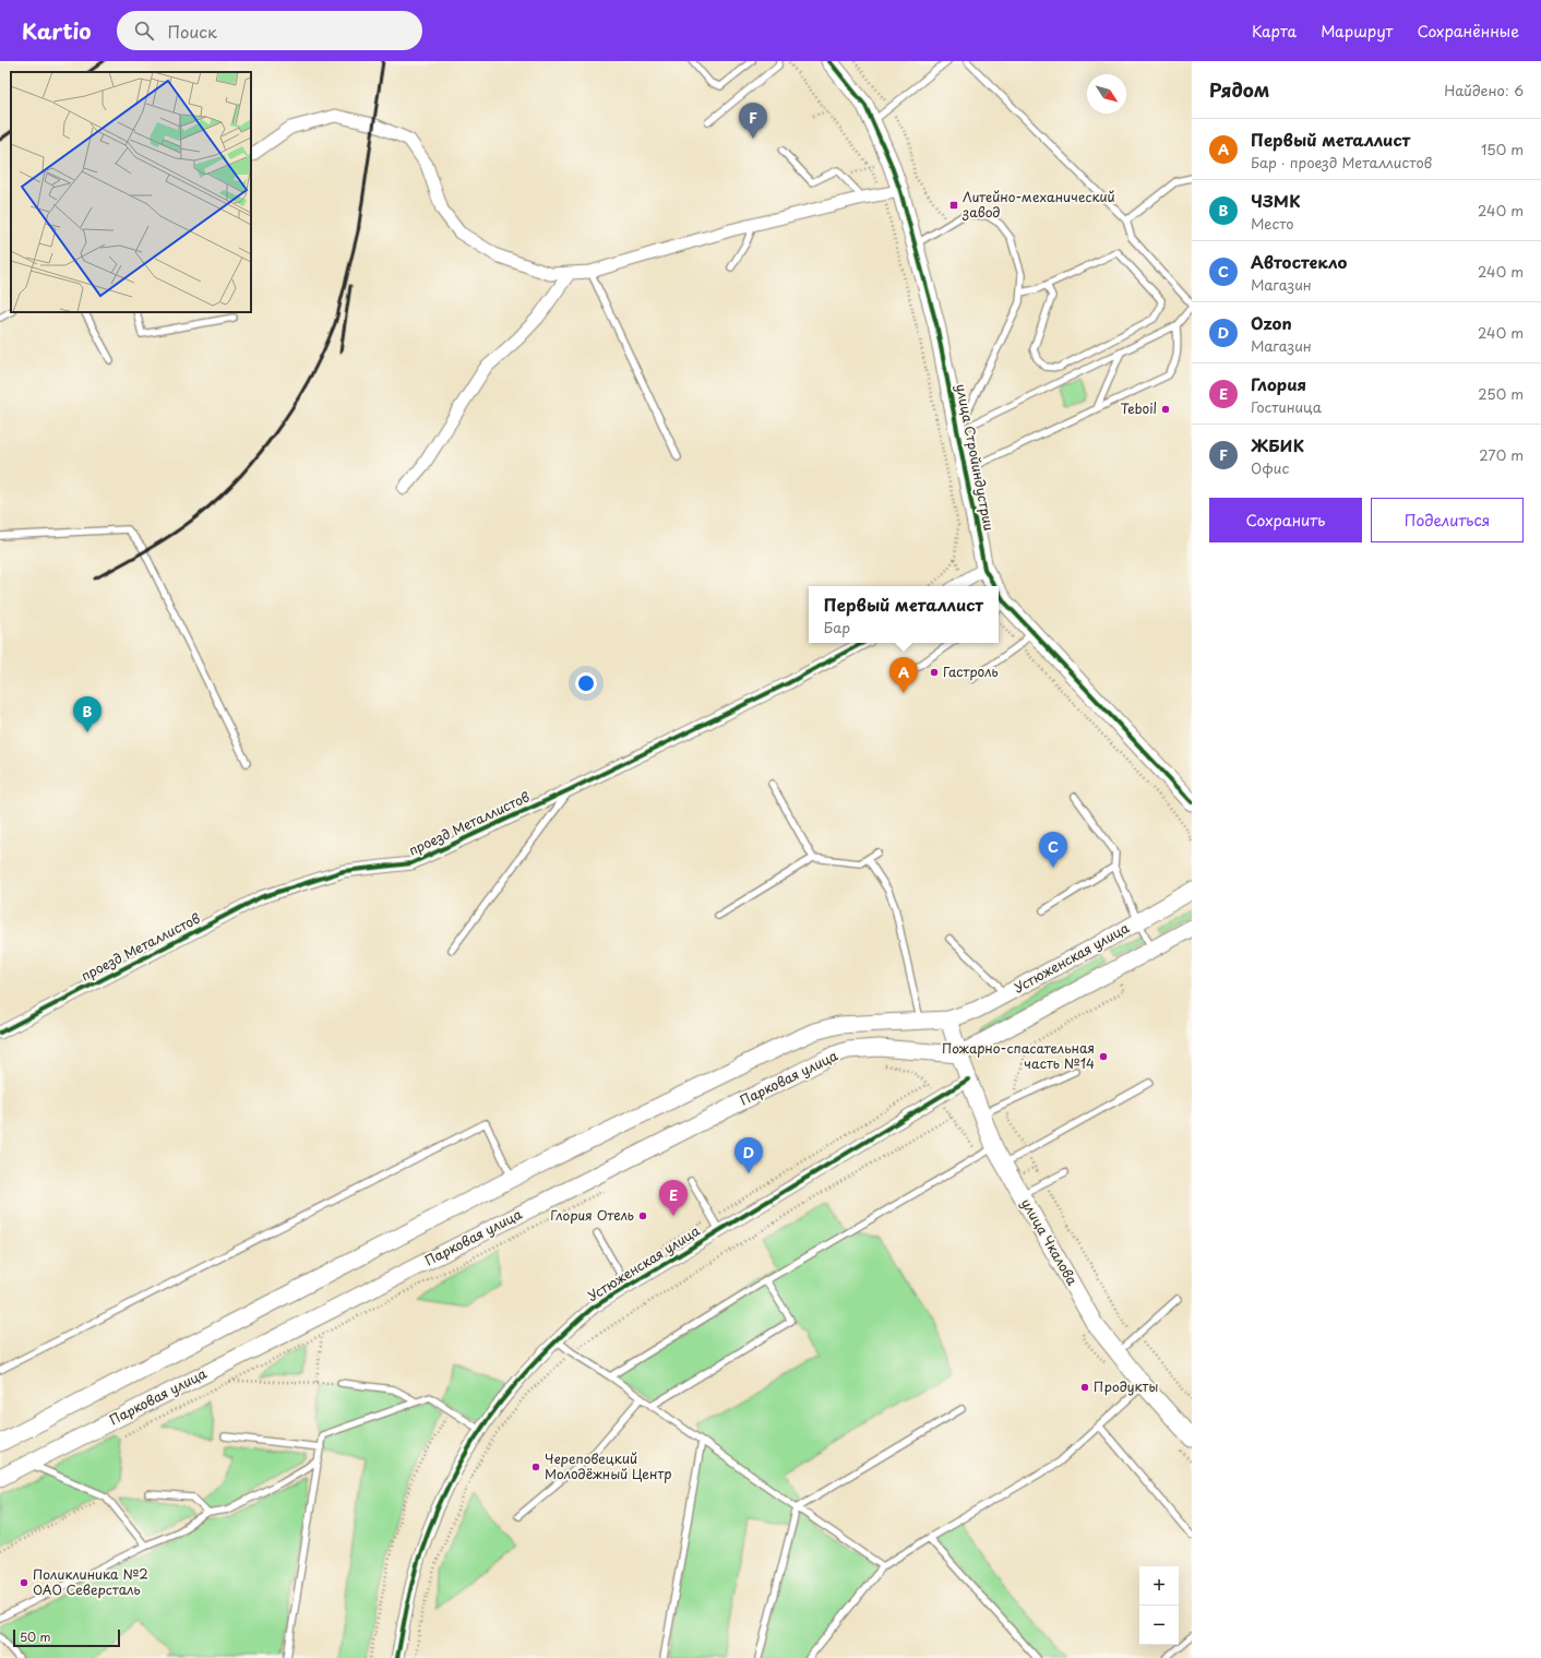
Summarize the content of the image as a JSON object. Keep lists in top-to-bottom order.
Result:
{
  "streets": {
    "main road": [
      "улица Стройиндустрии",
      "Устюженская улица",
      "Парковая улица",
      "улица Чкалова"
    ],
    "street": ["проезд Металлистов"]
  },
  "crossings": [
    ["Устюженская улица", "улица Чкалова"],
    ["Парковая улица", "улица Чкалова"]
  ],
  "places": {
    "transit": ["Литейно-механический завод"],
    "other": [
      "Teboil",
      "Гастроль",
      "Пожарно-спасательная часть №14",
      "Глория Отель",
      "Продукты",
      "Череповецкий Молодёжный Центр",
      "Поликлиника №2 ОАО Северсталь"
    ]
  },
  "scale_bar": "50 m",
  "north": "bottom right",
  "page": {
    "header": "Kartio",
    "search": "Поиск",
    "nav": ["Карта", "Маршрут", "Сохранённые"],
    "heading": ["Рядом", "Найдено: 6"],
    "pins": [
      "F",
      "A",
      "B",
      "C",
      "D",
      "E"
    ],
    "list": [
      {
        "mark": "A",
        "name": "Первый металлист",
        "note": "Бар · проезд Металлистов",
        "value": "150 m"
      },
      {
        "mark": "B",
        "name": "ЧЗМК",
        "note": "Место",
        "value": "240 m"
      },
      {
        "mark": "C",
        "name": "Автостекло",
        "note": "Магазин",
        "value": "240 m"
      },
      {
        "mark": "D",
        "name": "Ozon",
        "note": "Магазин",
        "value": "240 m"
      },
      {
        "mark": "E",
        "name": "Глория",
        "note": "Гостиница",
        "value": "250 m"
      },
      {
        "mark": "F",
        "name": "ЖБИК",
        "note": "Офис",
        "value": "270 m"
      }
    ],
    "buttons": ["Сохранить", "Поделиться"],
    "popup": ["Первый металлист", "Бар"],
    "map_buttons": ["+", "−"],
    "scale": "50 m"
  }
}
